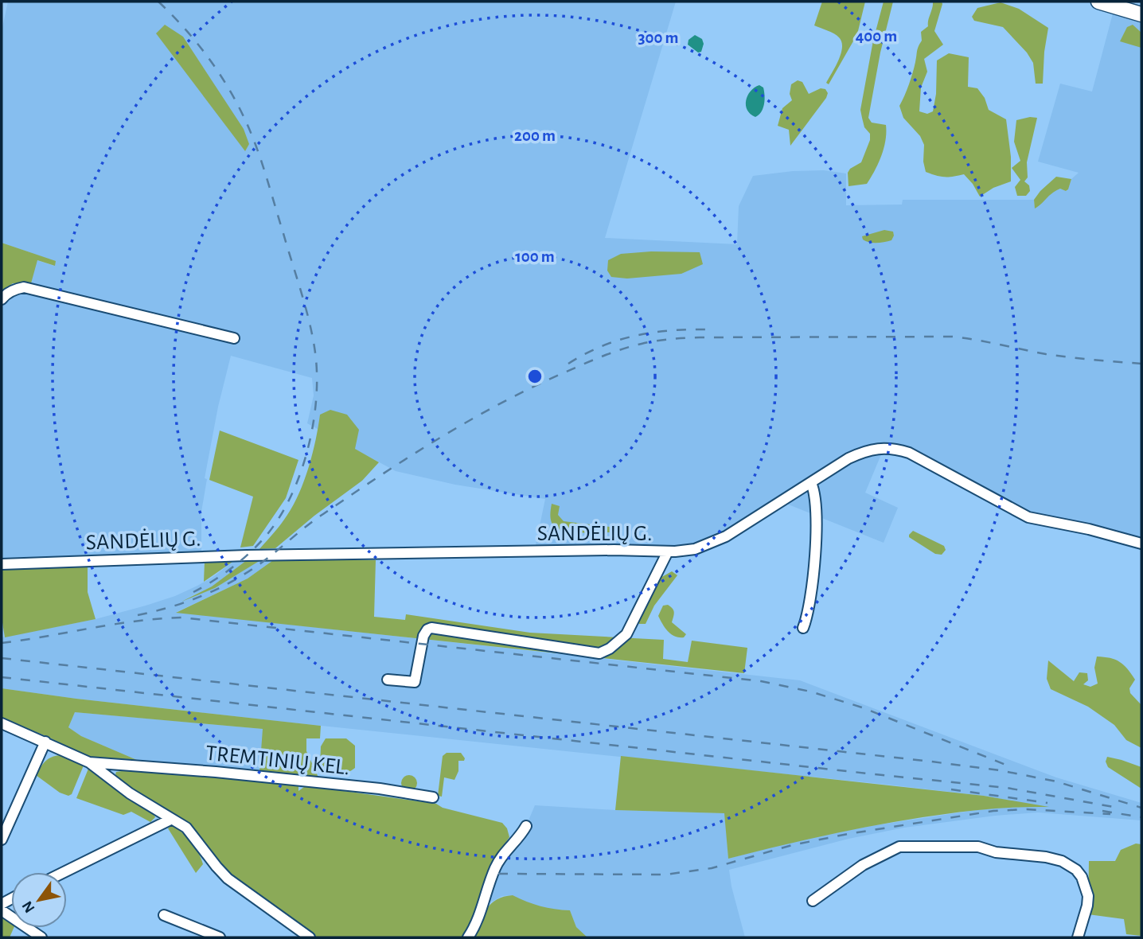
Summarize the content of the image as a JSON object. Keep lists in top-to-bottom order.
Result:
{
  "streets": {
    "street": ["SANDĖLIŲ G.", "TREMTINIŲ KEL."]
  },
  "north": "bottom left",
  "rings": [
    "400 m",
    "300 m",
    "200 m",
    "100 m"
  ]
}
